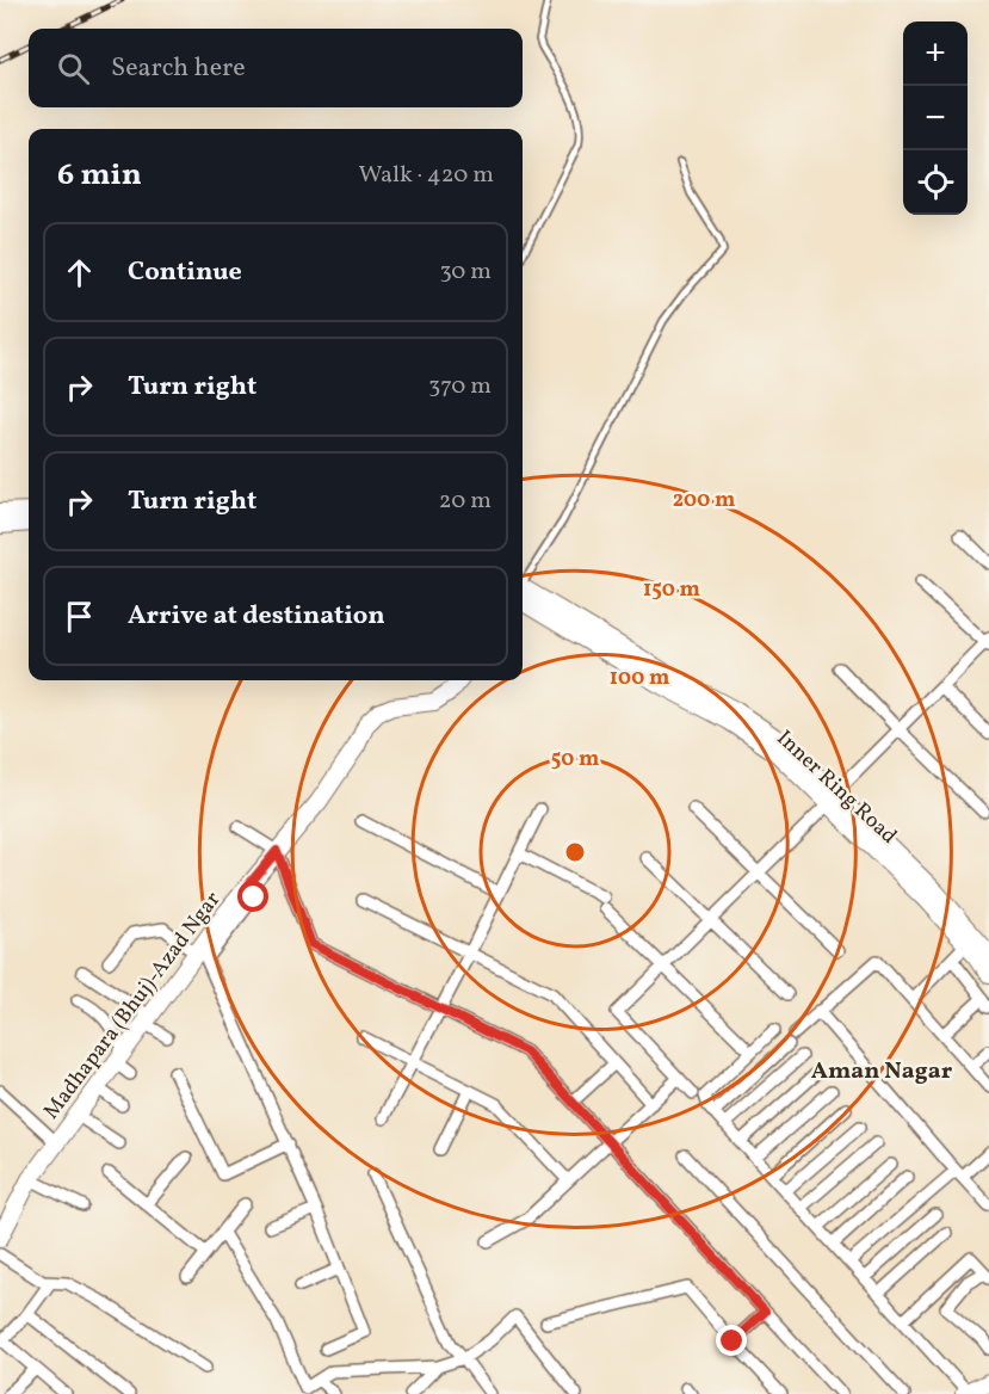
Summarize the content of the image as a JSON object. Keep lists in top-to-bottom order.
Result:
{
  "streets": {
    "main road": ["Inner Ring Road", "Madhapara (Bhuj)-Azad Ngar"]
  },
  "districts": ["Aman Nagar"],
  "page": {
    "map_buttons": ["+", "−"],
    "search": "Search here",
    "heading": ["6 min", "Walk · 420 m"],
    "list": [
      ["Continue", "30 m"],
      ["Turn right", "370 m"],
      ["Turn right", "20 m"],
      "Arrive at destination"
    ]
  },
  "rings": [
    "200 m",
    "150 m",
    "100 m",
    "50 m"
  ]
}
